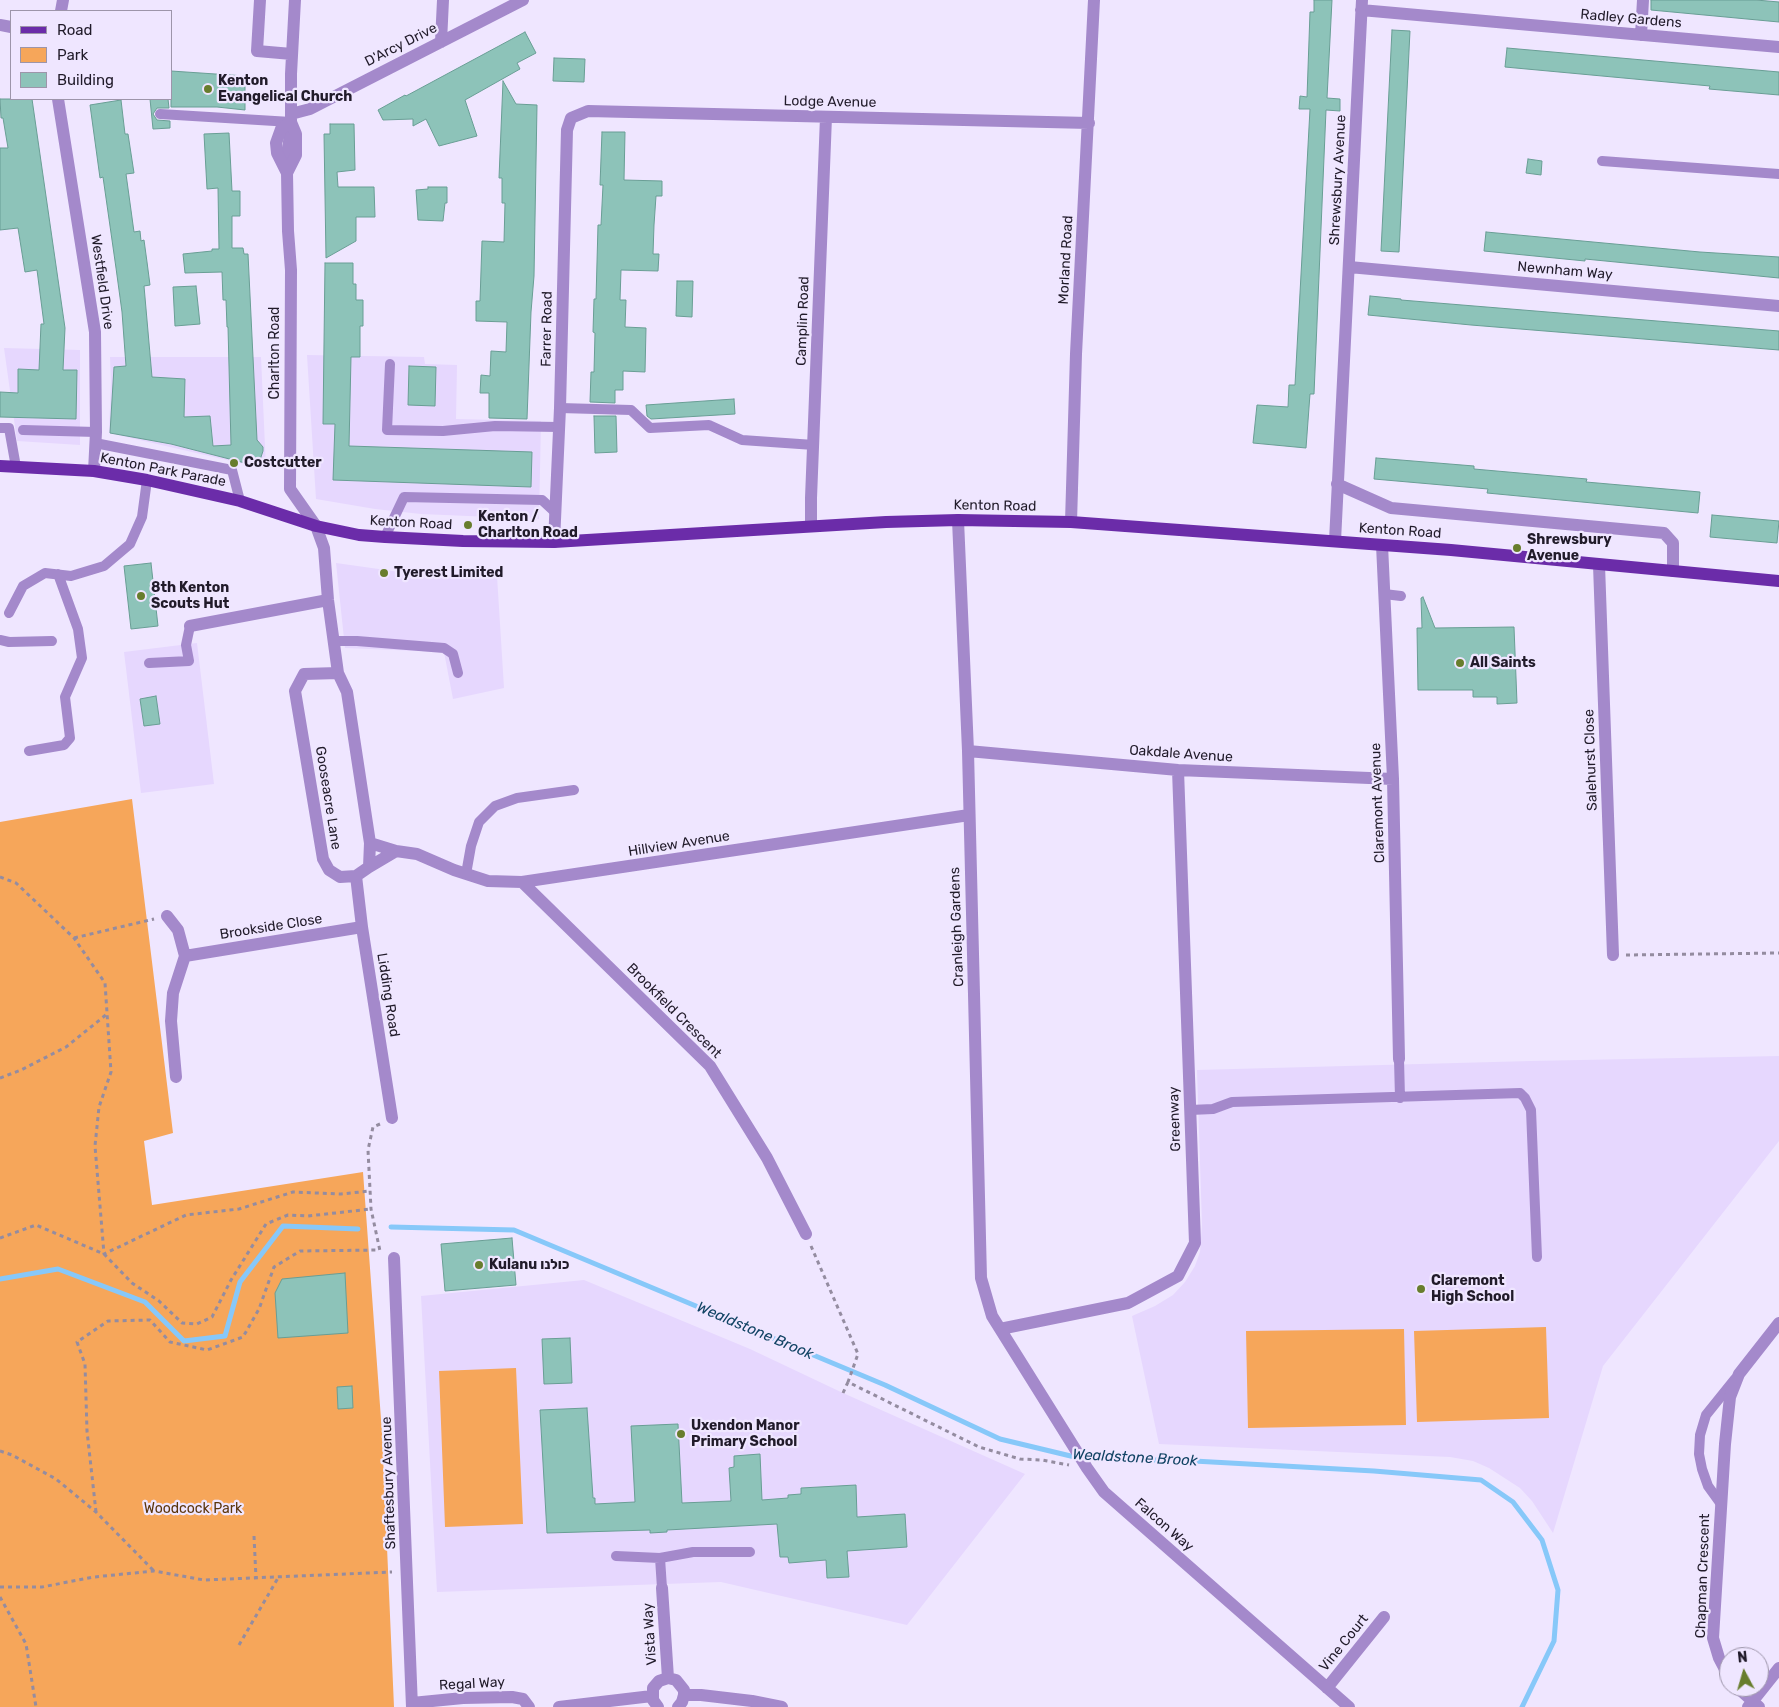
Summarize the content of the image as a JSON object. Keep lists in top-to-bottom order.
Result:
{
  "streets": {
    "main road": ["Kenton Park Parade", "Kenton Road"],
    "street": [
      "Radley Gardens",
      "D'Arcy Drive",
      "Lodge Avenue",
      "Shrewsbury Avenue",
      "Morland Road",
      "Newnham Way",
      "Westfield Drive",
      "Camplin Road",
      "Farrer Road",
      "Charlton Road",
      "Oakdale Avenue",
      "Salehurst Close",
      "Gooseacre Lane",
      "Claremont Avenue",
      "Hillview Avenue",
      "Brookside Close",
      "Cranleigh Gardens",
      "Lidding Road",
      "Brookfield Crescent",
      "Greenway",
      "Shaftesbury Avenue",
      "Falcon Way",
      "Chapman Crescent",
      "Vista Way",
      "Vine Court",
      "Regal Way"
    ]
  },
  "crossings": [
    ["Radley Gardens", "Shrewsbury Avenue"],
    ["D'Arcy Drive", "Charlton Road"],
    ["Lodge Avenue", "Morland Road"],
    ["Lodge Avenue", "Camplin Road"],
    ["Lodge Avenue", "Farrer Road"],
    ["Shrewsbury Avenue", "Newnham Way"],
    ["Shrewsbury Avenue", "Kenton Road"],
    ["Morland Road", "Kenton Road"],
    ["Westfield Drive", "Kenton Park Parade"],
    ["Camplin Road", "Kenton Road"],
    ["Farrer Road", "Kenton Road"],
    ["Charlton Road", "Kenton Park Parade"],
    ["Charlton Road", "Kenton Road"],
    ["Kenton Park Parade", "Kenton Road"],
    ["Kenton Road", "Salehurst Close"],
    ["Kenton Road", "Claremont Avenue"],
    ["Kenton Road", "Cranleigh Gardens"],
    ["Oakdale Avenue", "Claremont Avenue"],
    ["Oakdale Avenue", "Cranleigh Gardens"],
    ["Oakdale Avenue", "Greenway"],
    ["Gooseacre Lane", "Lidding Road"],
    ["Hillview Avenue", "Cranleigh Gardens"],
    ["Hillview Avenue", "Brookfield Crescent"],
    ["Brookside Close", "Lidding Road"],
    ["Cranleigh Gardens", "Greenway"],
    ["Cranleigh Gardens", "Falcon Way"],
    ["Greenway", "Falcon Way"],
    ["Shaftesbury Avenue", "Regal Way"],
    ["Falcon Way", "Vine Court"]
  ],
  "water": ["Wealdstone Brook"],
  "parks": ["Woodcock Park"],
  "places": [
    "Kenton Evangelical Church",
    "Costcutter",
    "Kenton / Charlton Road",
    "Shrewsbury Avenue",
    "Tyerest Limited",
    "8th Kenton Scouts Hut",
    "All Saints",
    "Kulanu כולנו",
    "Claremont High School",
    "Uxendon Manor Primary School"
  ],
  "legend": ["Road", "Park", "Building"],
  "north": "top"
}
